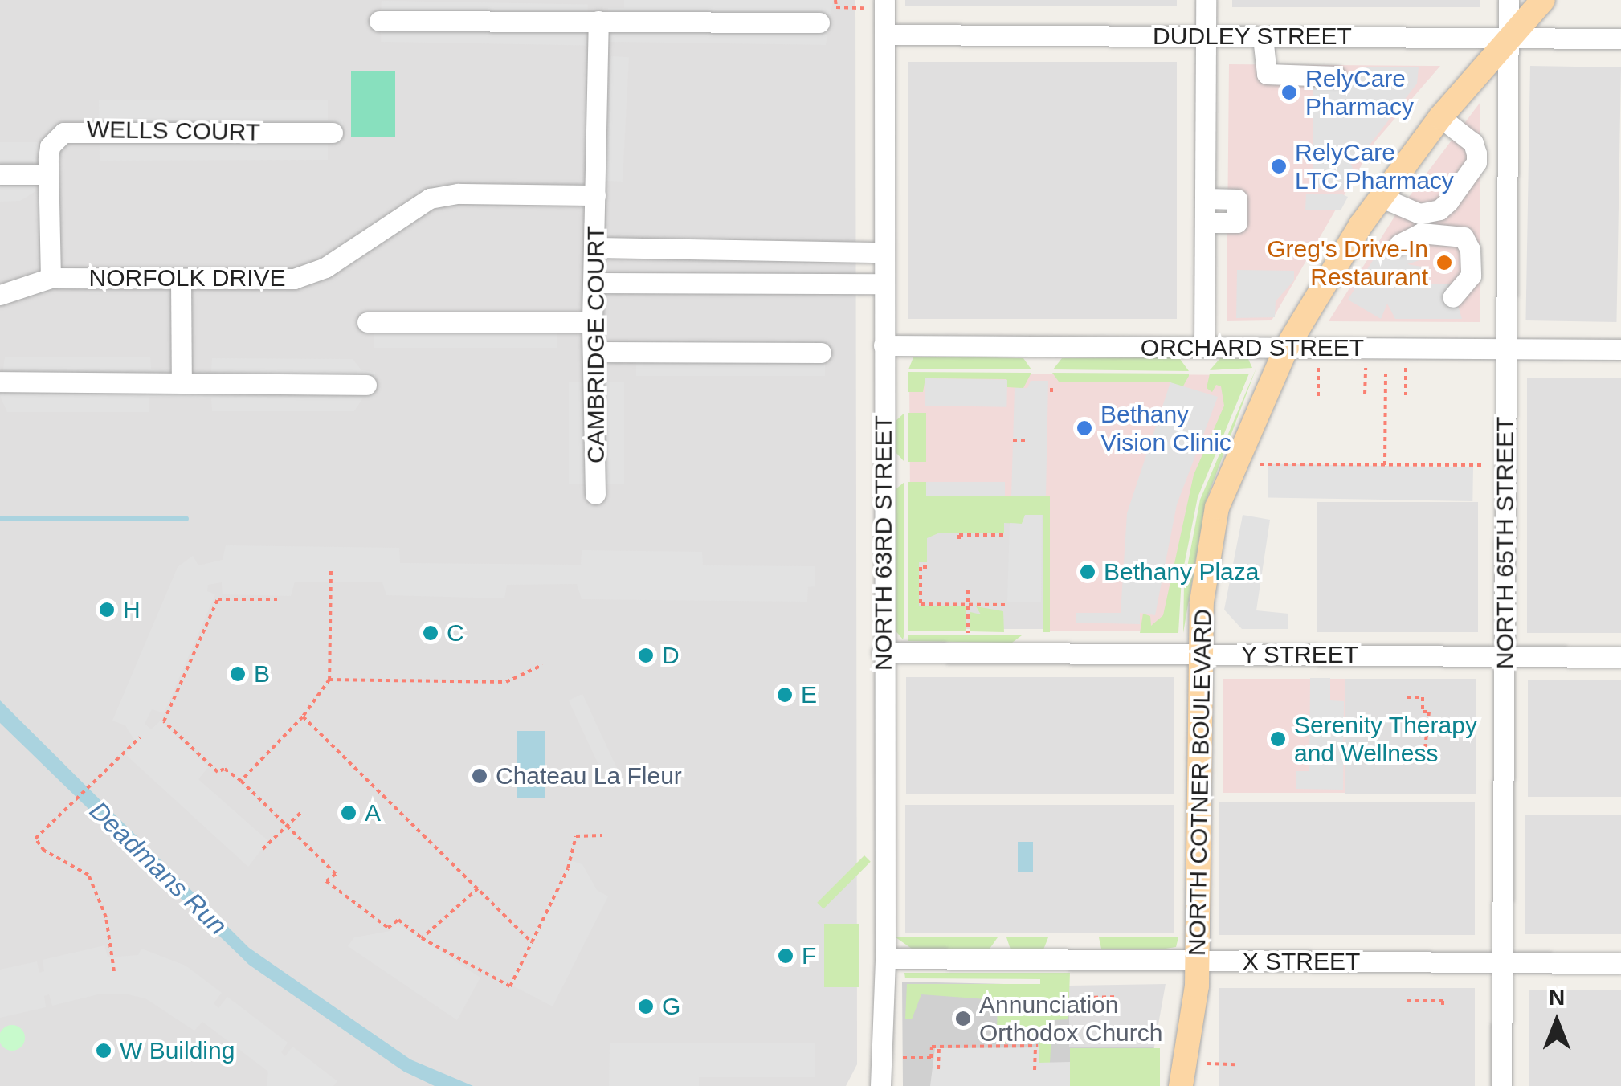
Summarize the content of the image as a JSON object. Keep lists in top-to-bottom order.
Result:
{
  "streets": {
    "main road": ["NORTH COTNER BOULEVARD"],
    "street": [
      "DUDLEY STREET",
      "WELLS COURT",
      "NORFOLK DRIVE",
      "CAMBRIDGE COURT",
      "ORCHARD STREET",
      "NORTH 63RD STREET",
      "NORTH 65TH STREET",
      "Y STREET",
      "X STREET"
    ]
  },
  "crossings": [
    ["DUDLEY STREET", "NORTH 63RD STREET"],
    ["DUDLEY STREET", "NORTH 65TH STREET"],
    ["DUDLEY STREET", "NORTH COTNER BOULEVARD"],
    ["WELLS COURT", "NORFOLK DRIVE"],
    ["NORFOLK DRIVE", "CAMBRIDGE COURT"],
    ["ORCHARD STREET", "NORTH 63RD STREET"],
    ["ORCHARD STREET", "NORTH 65TH STREET"],
    ["ORCHARD STREET", "NORTH COTNER BOULEVARD"],
    ["NORTH 63RD STREET", "Y STREET"],
    ["NORTH 63RD STREET", "X STREET"],
    ["NORTH 65TH STREET", "Y STREET"],
    ["NORTH 65TH STREET", "NORTH COTNER BOULEVARD"],
    ["NORTH 65TH STREET", "X STREET"],
    ["Y STREET", "NORTH COTNER BOULEVARD"],
    ["NORTH COTNER BOULEVARD", "X STREET"]
  ],
  "water": ["Deadmans Run"],
  "places": [
    "RelyCare Pharmacy",
    "RelyCare LTC Pharmacy",
    "Greg's Drive-In Restaurant",
    "Bethany Vision Clinic",
    "Bethany Plaza",
    "H",
    "C",
    "D",
    "B",
    "E",
    "Serenity Therapy and Wellness",
    "Chateau La Fleur",
    "A",
    "F",
    "G",
    "Annunciation Orthodox Church",
    "W Building"
  ],
  "north": "top"
}
